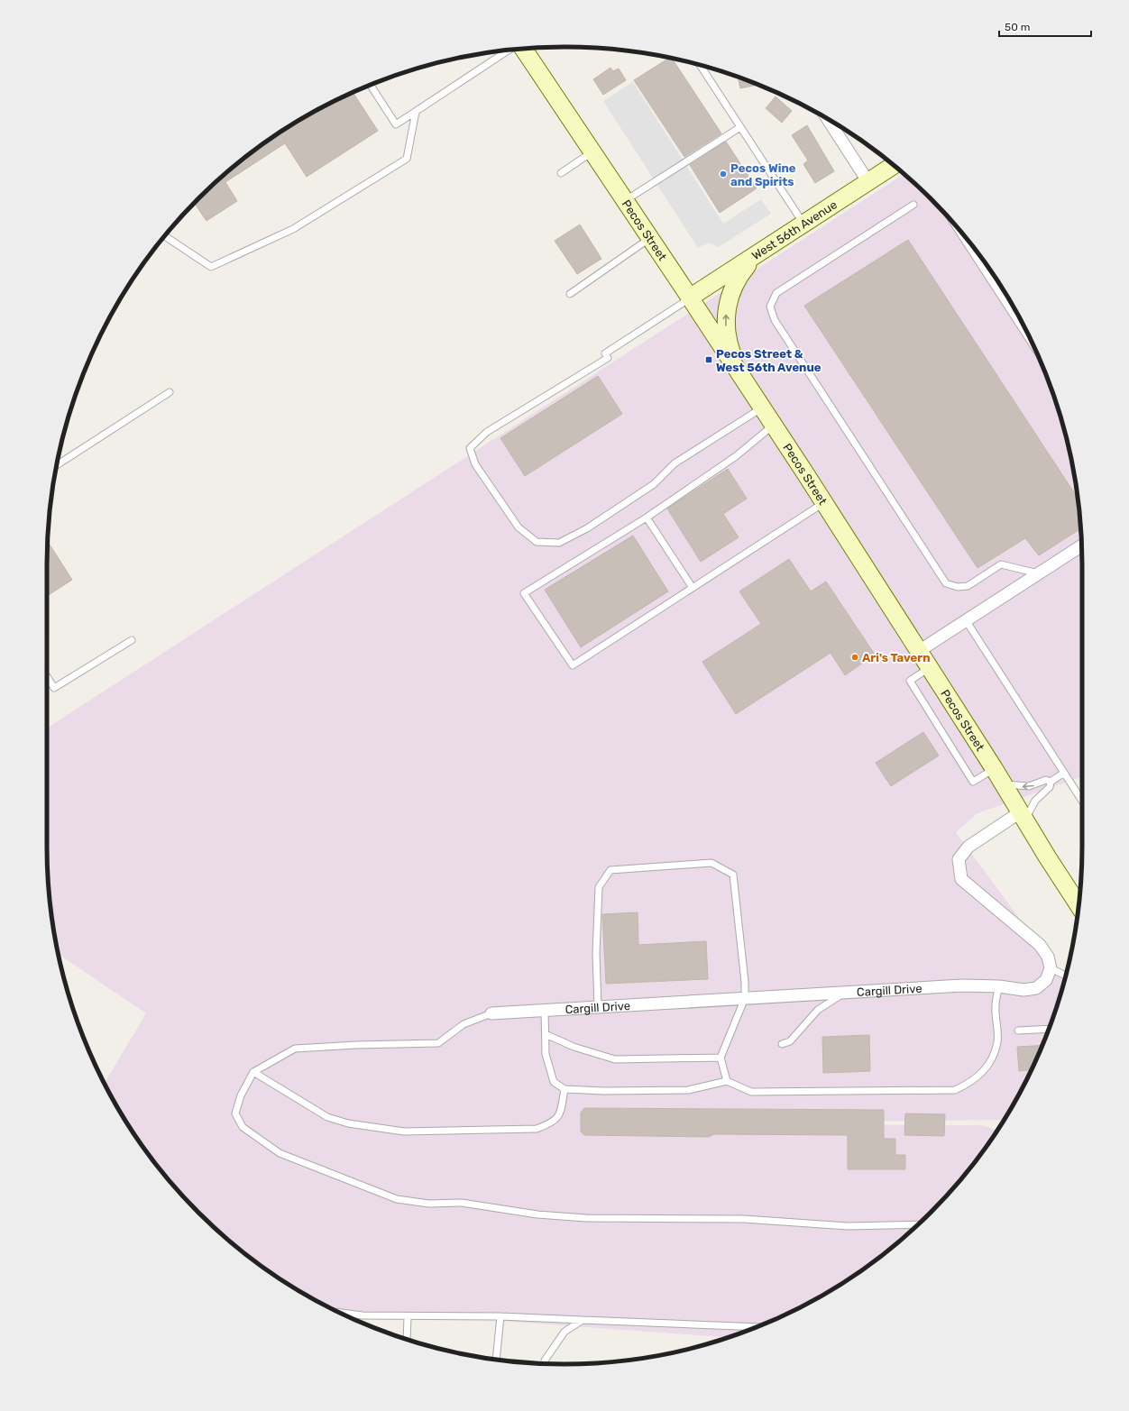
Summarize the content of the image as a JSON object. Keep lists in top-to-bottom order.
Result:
{
  "streets": {
    "main road": ["West 56th Avenue", "Pecos Street"],
    "street": ["Cargill Drive"]
  },
  "crossings": [
    ["West 56th Avenue", "Pecos Street"]
  ],
  "places": {
    "other": ["Pecos Wine and Spirits", "Ari's Tavern"],
    "transit": ["Pecos Street & West 56th Avenue"]
  },
  "scale_bar": "50 m"
}
